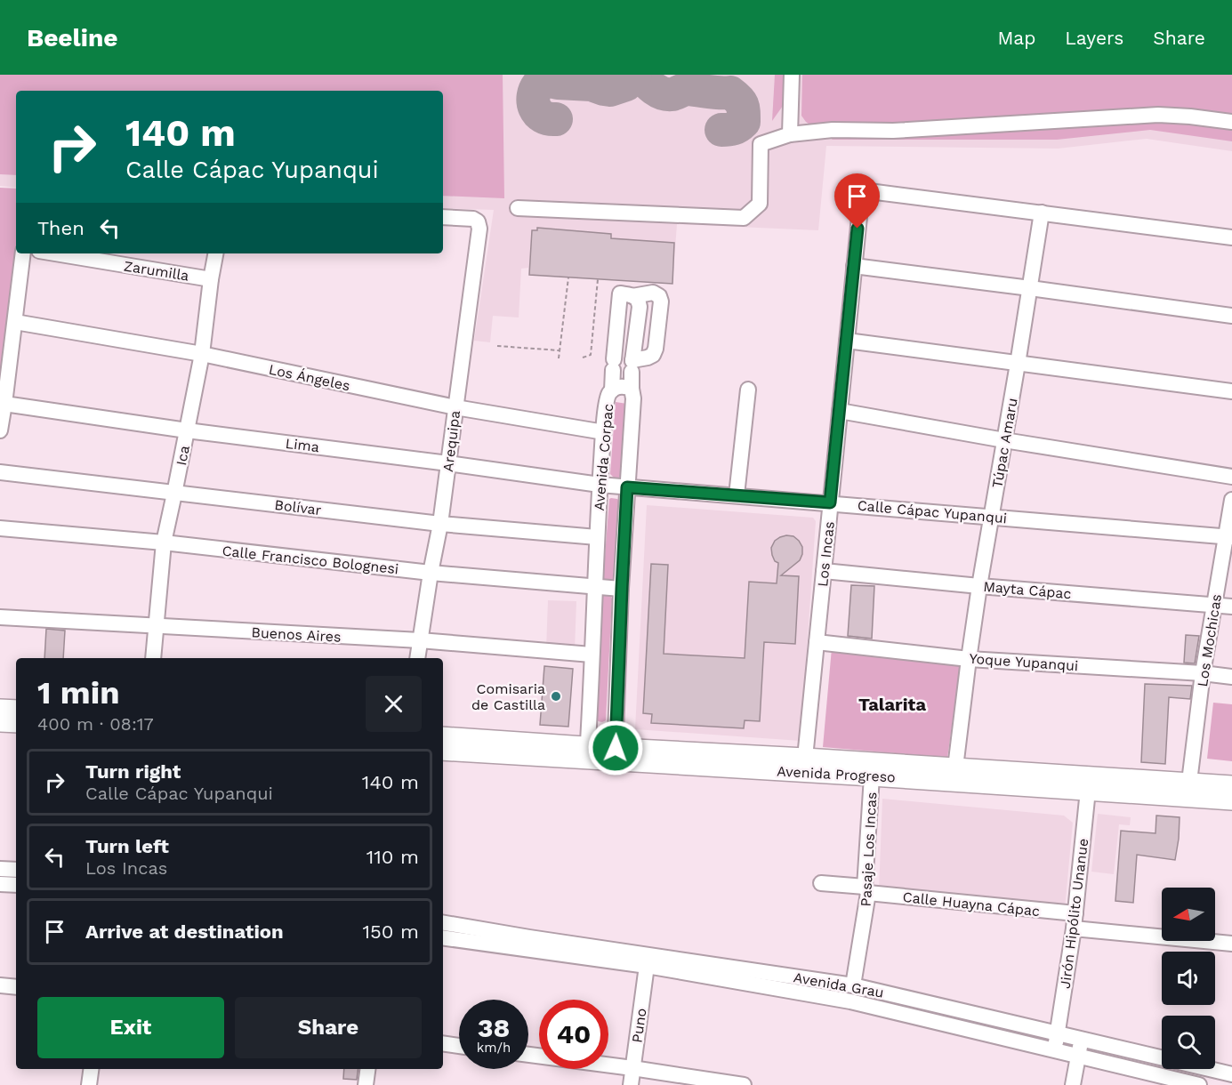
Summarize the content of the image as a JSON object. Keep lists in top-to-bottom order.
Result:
{
  "streets": {
    "main road": ["Avenida Progreso"],
    "street": [
      "Zarumilla",
      "Los Ángeles",
      "Arequipa",
      "Túpac Amaru",
      "Lima",
      "Ica",
      "Avenida Corpac",
      "Bolívar",
      "Calle Cápac Yupanqui",
      "Los Incas",
      "Calle Francisco Bolognesi",
      "Mayta Cápac",
      "Buenos Aires",
      "Los Mochicas",
      "Yoque Yupanqui",
      "Pasaje Los Incas",
      "Calle Huayna Cápac",
      "Jirón Hipólito Unanue",
      "Avenida Grau",
      "Puno"
    ]
  },
  "crossings": [
    ["Zarumilla", "Ica"],
    ["Los Ángeles", "Arequipa"],
    ["Los Ángeles", "Ica"],
    ["Los Ángeles", "Avenida Corpac"],
    ["Arequipa", "Lima"],
    ["Arequipa", "Bolívar"],
    ["Arequipa", "Calle Francisco Bolognesi"],
    ["Arequipa", "Buenos Aires"],
    ["Túpac Amaru", "Calle Cápac Yupanqui"],
    ["Túpac Amaru", "Los Incas"],
    ["Túpac Amaru", "Mayta Cápac"],
    ["Túpac Amaru", "Yoque Yupanqui"],
    ["Túpac Amaru", "Avenida Progreso"],
    ["Lima", "Ica"],
    ["Lima", "Avenida Corpac"],
    ["Lima", "Calle Cápac Yupanqui"],
    ["Ica", "Bolívar"],
    ["Ica", "Calle Francisco Bolognesi"],
    ["Ica", "Buenos Aires"],
    ["Avenida Corpac", "Bolívar"],
    ["Avenida Corpac", "Calle Cápac Yupanqui"],
    ["Avenida Corpac", "Calle Francisco Bolognesi"],
    ["Avenida Corpac", "Buenos Aires"],
    ["Avenida Corpac", "Avenida Progreso"],
    ["Calle Cápac Yupanqui", "Los Incas"],
    ["Calle Cápac Yupanqui", "Los Mochicas"],
    ["Los Incas", "Mayta Cápac"],
    ["Los Incas", "Yoque Yupanqui"],
    ["Los Incas", "Avenida Progreso"],
    ["Mayta Cápac", "Los Mochicas"],
    ["Los Mochicas", "Yoque Yupanqui"],
    ["Los Mochicas", "Avenida Progreso"],
    ["Avenida Progreso", "Pasaje Los Incas"],
    ["Avenida Progreso", "Jirón Hipólito Unanue"],
    ["Pasaje Los Incas", "Calle Huayna Cápac"],
    ["Pasaje Los Incas", "Avenida Grau"],
    ["Calle Huayna Cápac", "Jirón Hipólito Unanue"],
    ["Jirón Hipólito Unanue", "Avenida Grau"],
    ["Avenida Grau", "Puno"]
  ],
  "districts": ["Talarita"],
  "places": ["Comisaria de Castilla"],
  "north": "left",
  "page": {
    "header": "Beeline",
    "nav": ["Map", "Layers", "Share"],
    "turn": ["140 m", "Calle Cápac Yupanqui"],
    "then": "Then",
    "heading": ["1 min", "400 m · 08:17"],
    "list": [
      {
        "name": "Turn right",
        "note": "Calle Cápac Yupanqui",
        "value": "140 m"
      },
      {
        "name": "Turn left",
        "note": "Los Incas",
        "value": "110 m"
      },
      {
        "name": "Arrive at destination",
        "value": "150 m"
      }
    ],
    "buttons": ["Exit", "Share"],
    "speed": "38 km/h",
    "limit": "40"
  }
}
